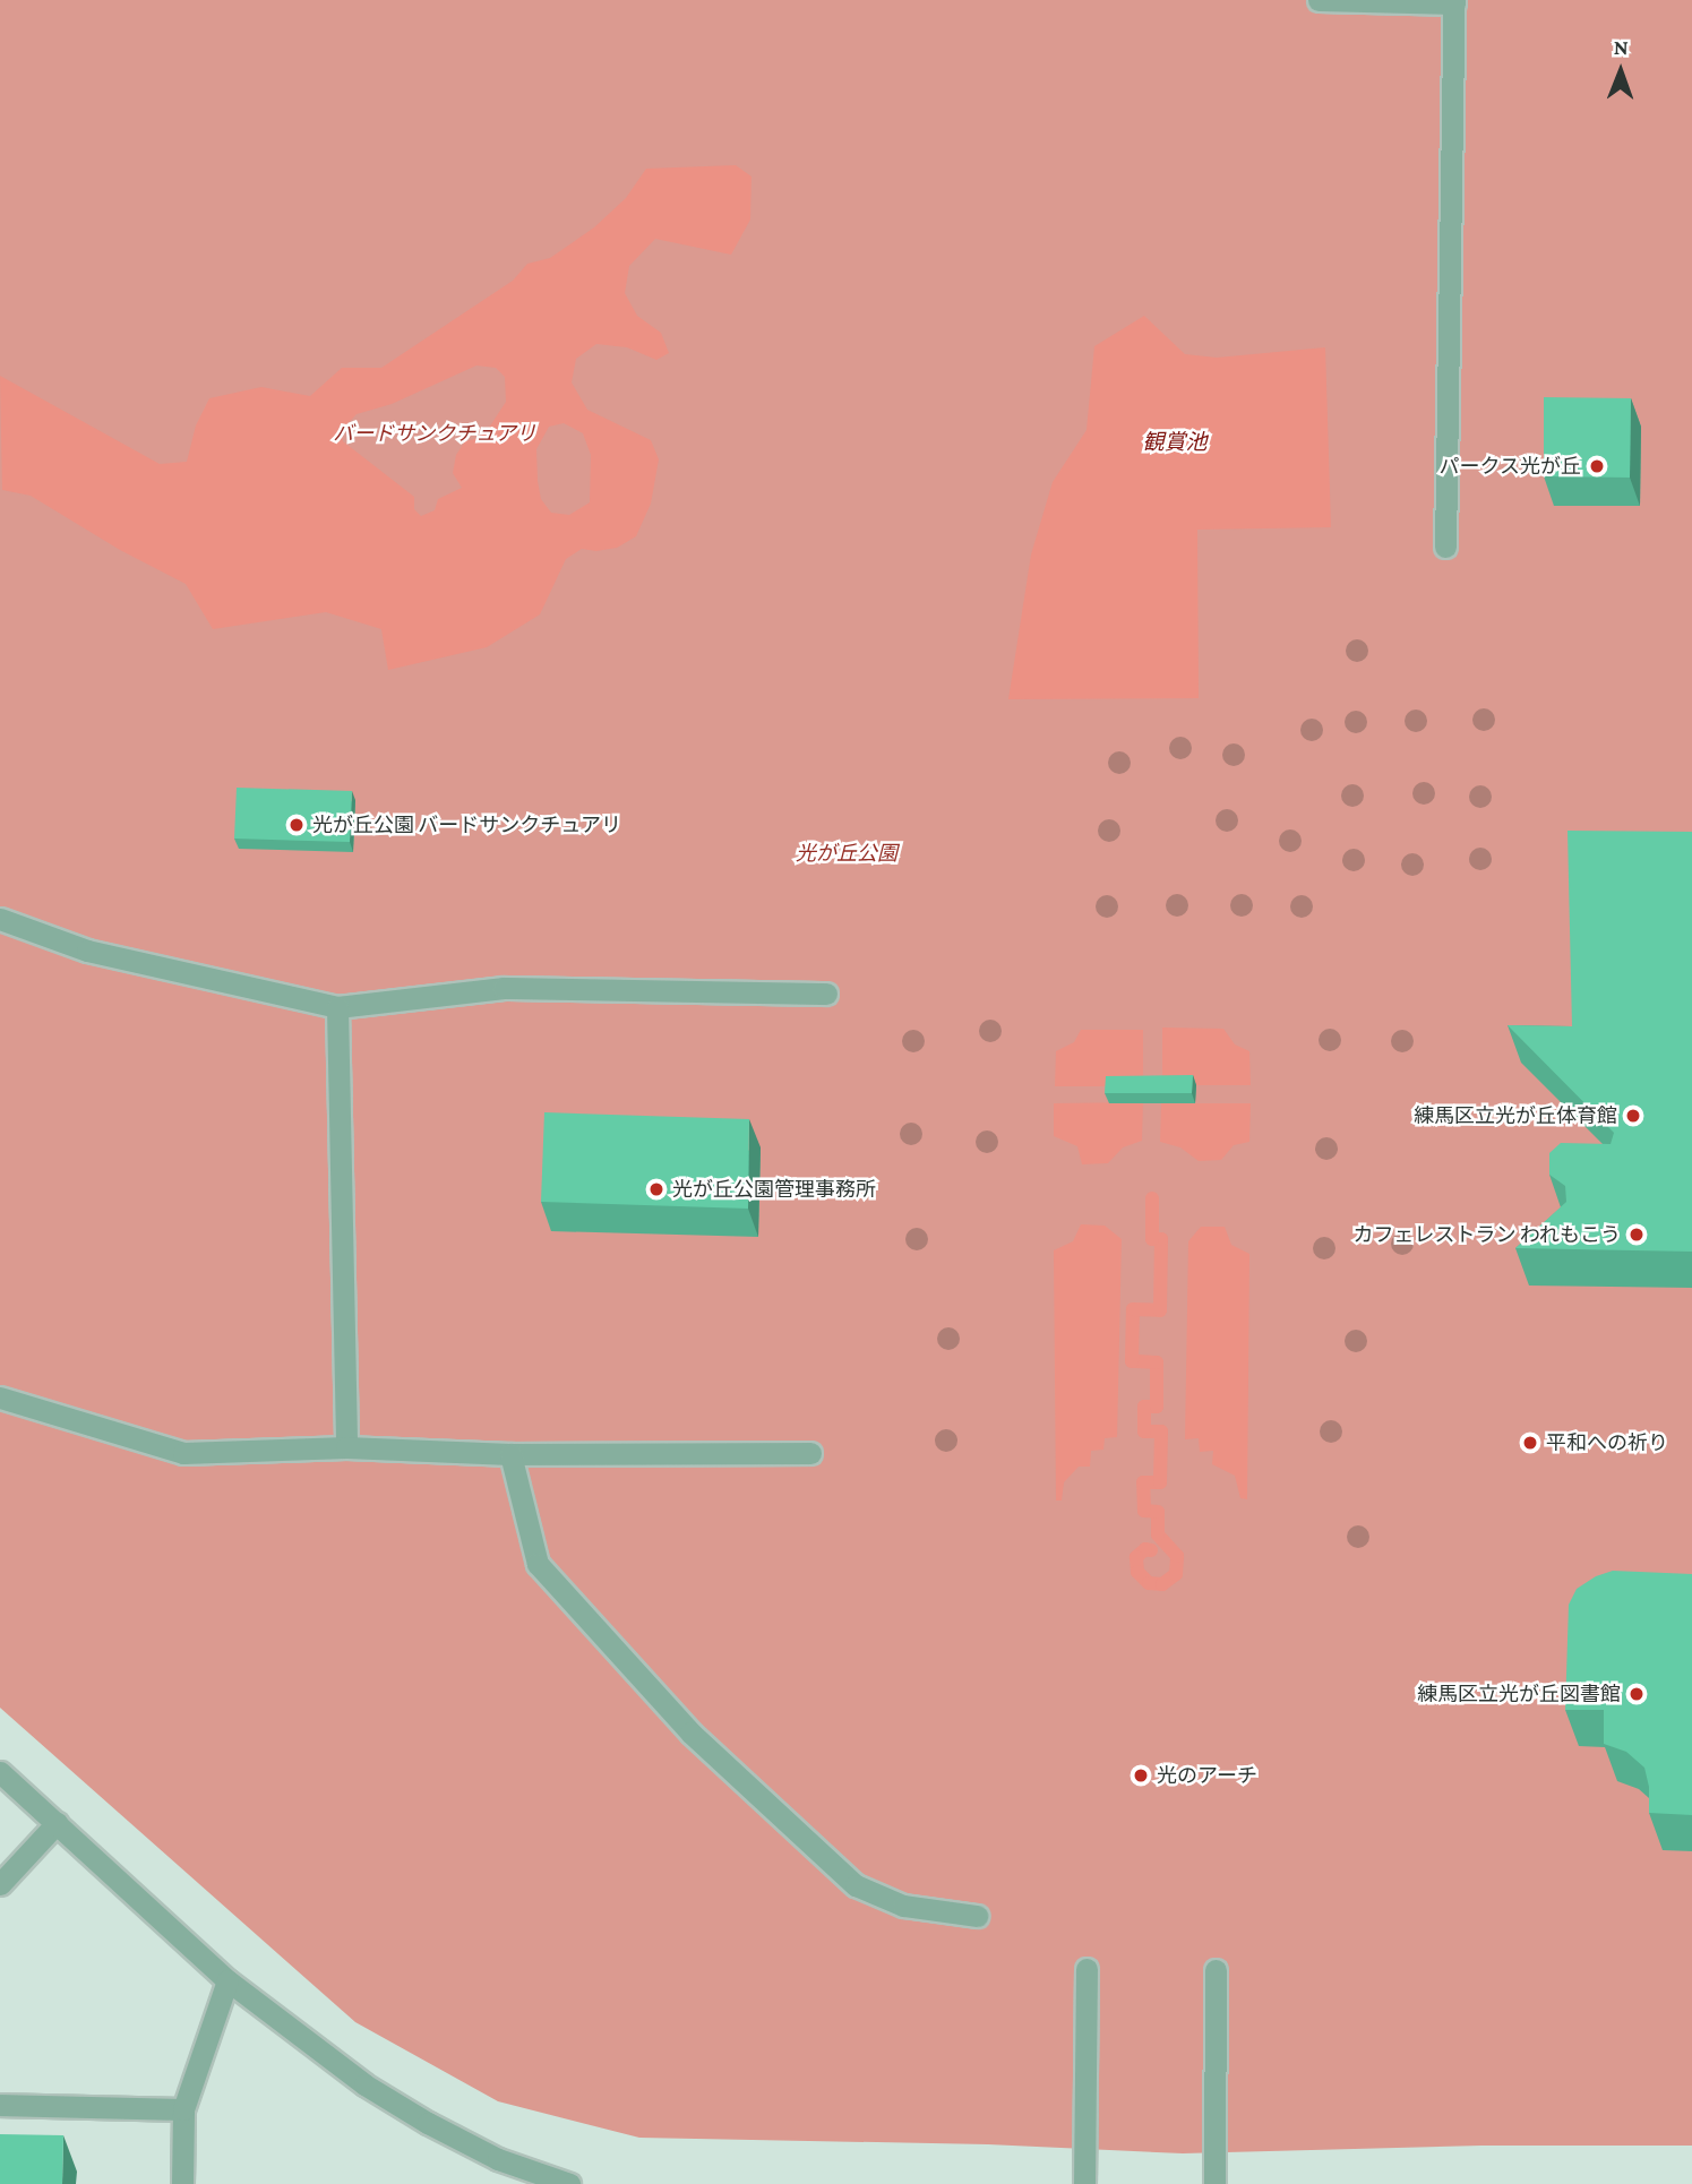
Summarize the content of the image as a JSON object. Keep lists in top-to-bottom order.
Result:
{
  "water": ["観賞池"],
  "parks": ["バードサンクチュアリ", "光が丘公園"],
  "places": [
    "パークス光が丘",
    "光が丘公園 バードサンクチュアリ",
    "練馬区立光が丘体育館",
    "光が丘公園管理事務所",
    "カフェレストラン われもこう",
    "平和への祈り",
    "練馬区立光が丘図書館",
    "光のアーチ"
  ],
  "north": "top"
}
